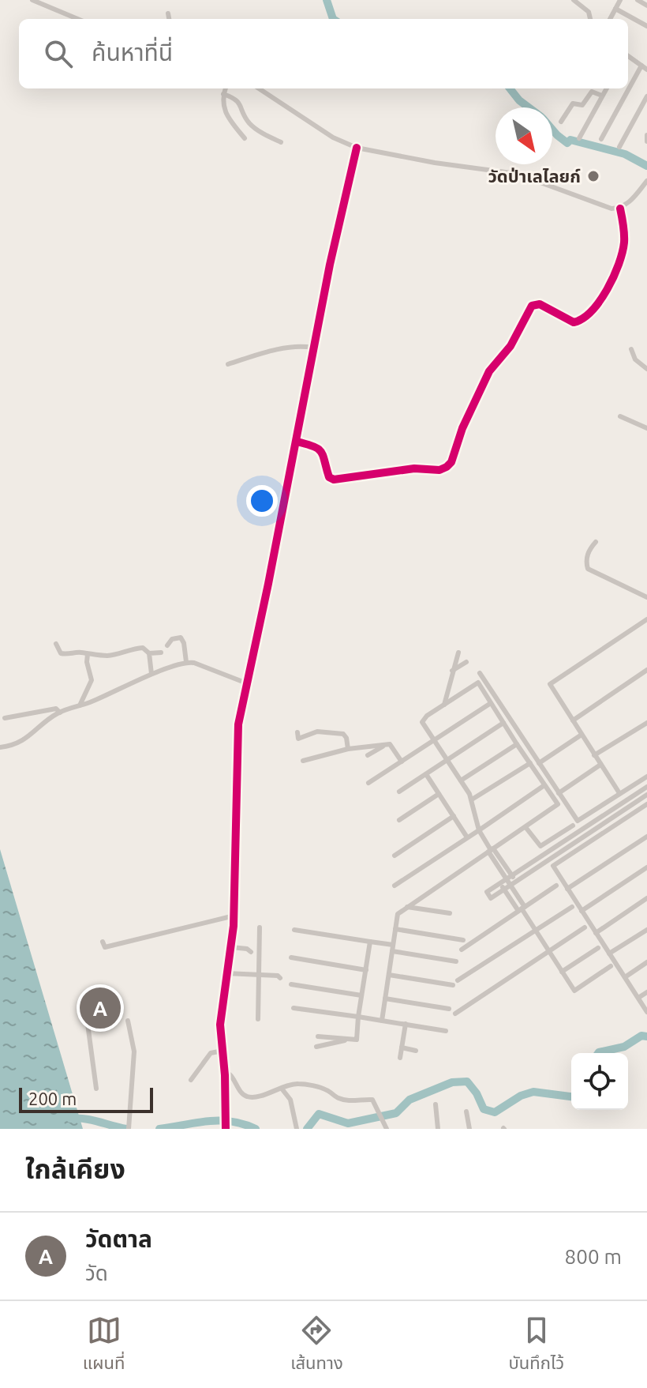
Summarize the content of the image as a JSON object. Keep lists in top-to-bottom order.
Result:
{
  "places": ["วัดป่าเลไลยก์"],
  "scale_bar": "200 m",
  "north": "bottom right",
  "page": {
    "search": "ค้นหาที่นี่",
    "pins": "A",
    "scale": "200 m",
    "heading": "ใกล้เคียง",
    "list": [
      {
        "mark": "A",
        "name": "วัดตาล",
        "note": "วัด",
        "value": "800 m"
      }
    ],
    "nav": ["แผนที่", "เส้นทาง", "บันทึกไว้"]
  }
}
